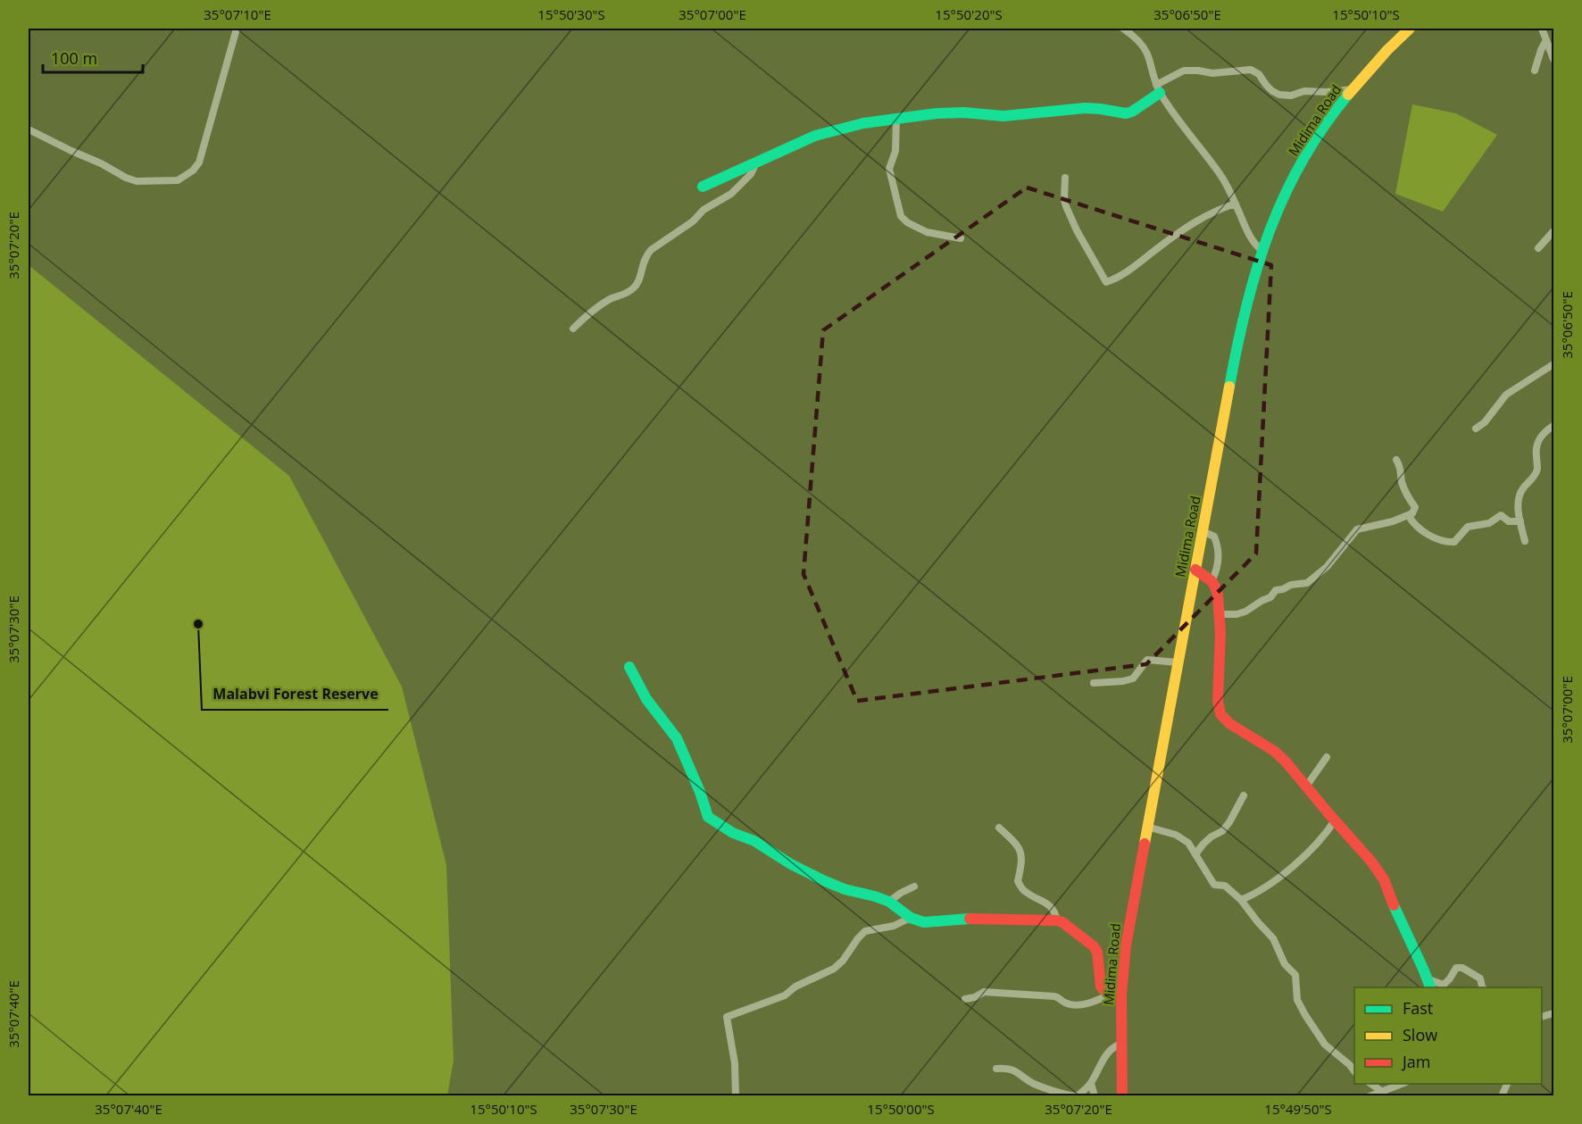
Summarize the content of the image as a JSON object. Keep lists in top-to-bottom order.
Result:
{
  "streets": {
    "street": ["Midima Road"]
  },
  "places": ["Malabvi Forest Reserve"],
  "legend": ["Fast", "Slow", "Jam"],
  "scale_bar": "100 m",
  "coordinates": [
    "35°07'10\"E",
    "15°50'30\"S",
    "35°07'00\"E",
    "15°50'20\"S",
    "35°06'50\"E",
    "15°50'10\"S",
    "35°07'20\"E",
    "35°07'30\"E",
    "35°07'40\"E",
    "15°50'00\"S",
    "15°49'50\"S"
  ]
}
